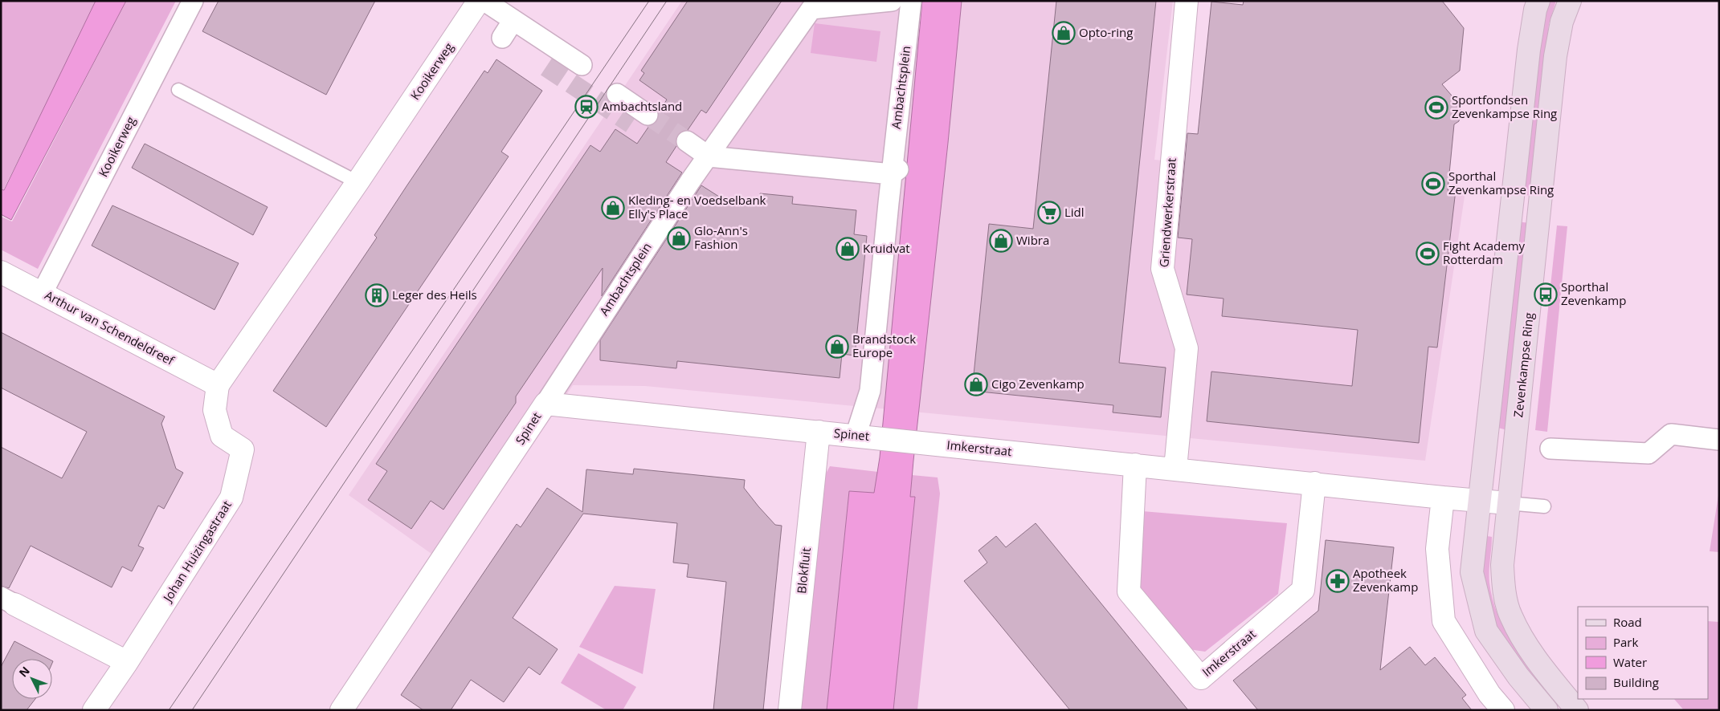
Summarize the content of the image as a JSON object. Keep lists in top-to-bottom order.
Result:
{
  "streets": {
    "main road": ["Zevenkampse Ring"],
    "street": [
      "Kooikerweg",
      "Ambachtsplein",
      "Griendwerkerstraat",
      "Arthur van Schendeldreef",
      "Spinet",
      "Imkerstraat",
      "Johan Huizingastraat",
      "Blokfluit"
    ]
  },
  "crossings": [
    ["Kooikerweg", "Arthur van Schendeldreef"],
    ["Kooikerweg", "Johan Huizingastraat"],
    ["Ambachtsplein", "Spinet"],
    ["Griendwerkerstraat", "Imkerstraat"],
    ["Arthur van Schendeldreef", "Johan Huizingastraat"],
    ["Zevenkampse Ring", "Imkerstraat"],
    ["Spinet", "Imkerstraat"],
    ["Spinet", "Blokfluit"]
  ],
  "places": {
    "shop": [
      "Opto-ring",
      "Kleding- en Voedselbank Elly's Place",
      "Glo-Ann's Fashion",
      "Wibra",
      "Kruidvat",
      "Brandstock Europe",
      "Cigo Zevenkamp"
    ],
    "station": ["Ambachtsland"],
    "sports": ["Sportfondsen Zevenkampse Ring", "Sporthal Zevenkampse Ring", "Fight Academy Rotterdam"],
    "supermarket": ["Lidl"],
    "bus stop": ["Sporthal Zevenkamp"],
    "building": ["Leger des Heils"],
    "pharmacy": ["Apotheek Zevenkamp"]
  },
  "legend": [
    "Road",
    "Park",
    "Water",
    "Building"
  ],
  "north": "top left"
}
